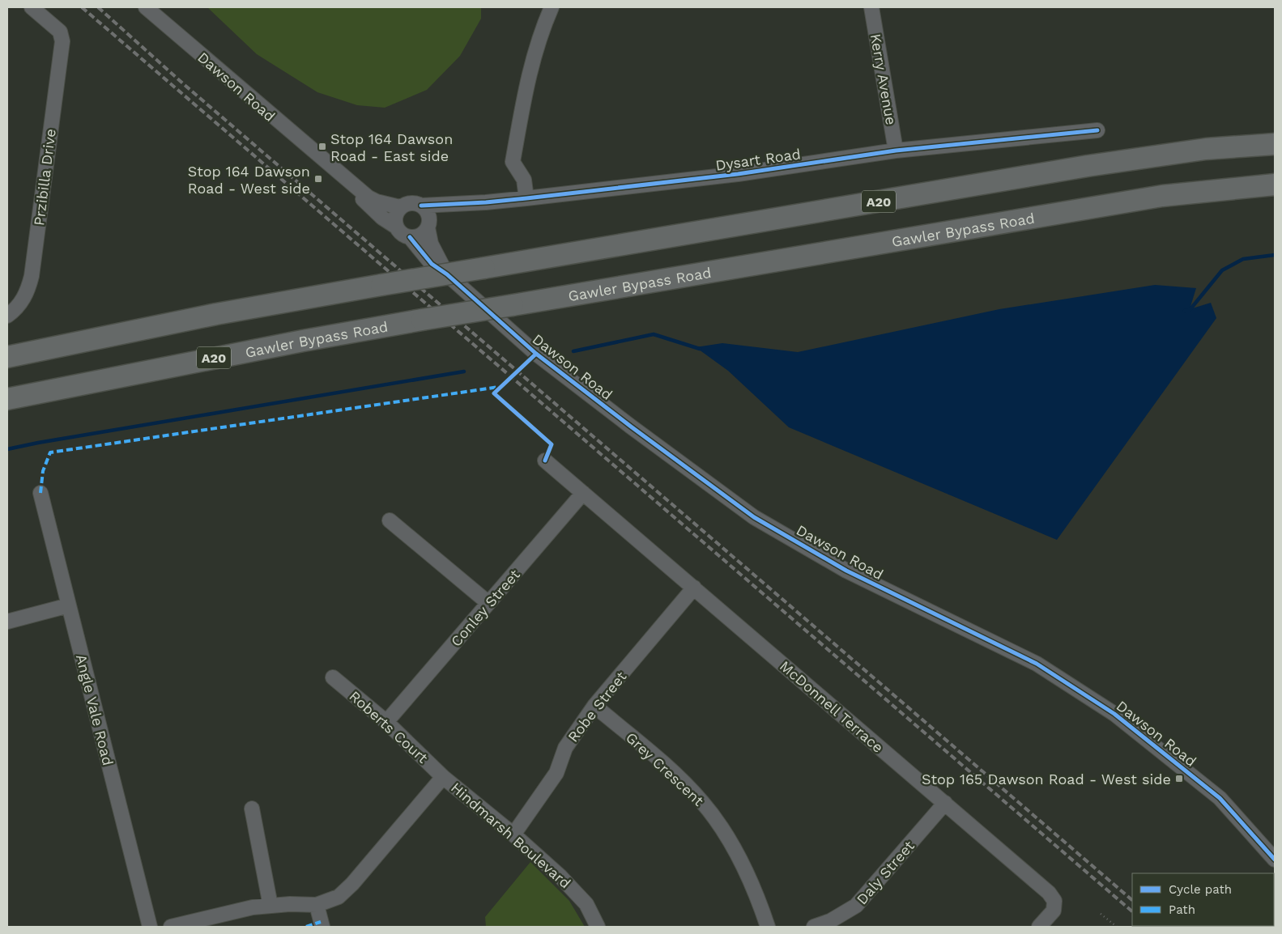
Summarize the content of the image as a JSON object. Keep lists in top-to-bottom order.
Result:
{
  "streets": {
    "highway": ["A20", "Gawler Bypass Road"],
    "street": [
      "Kerry Avenue",
      "Dawson Road",
      "Dysart Road",
      "Przibilla Drive",
      "Conley Street",
      "Robe Street",
      "McDonnell Terrace",
      "Angle Vale Road",
      "Roberts Court",
      "Grey Crescent",
      "Hindmarsh Boulevard",
      "Daly Street"
    ]
  },
  "crossings": [
    ["Kerry Avenue", "Dysart Road"],
    ["Dawson Road", "Dysart Road"],
    ["Conley Street", "McDonnell Terrace"],
    ["Conley Street", "Roberts Court"],
    ["Robe Street", "McDonnell Terrace"],
    ["Robe Street", "Grey Crescent"],
    ["Robe Street", "Hindmarsh Boulevard"],
    ["McDonnell Terrace", "Daly Street"],
    ["Roberts Court", "Hindmarsh Boulevard"]
  ],
  "places": {
    "transit": ["Stop 164 Dawson Road - East side", "Stop 164 Dawson Road - West side", "Stop 165 Dawson Road - West side"]
  },
  "legend": ["Cycle path", "Path"]
}
